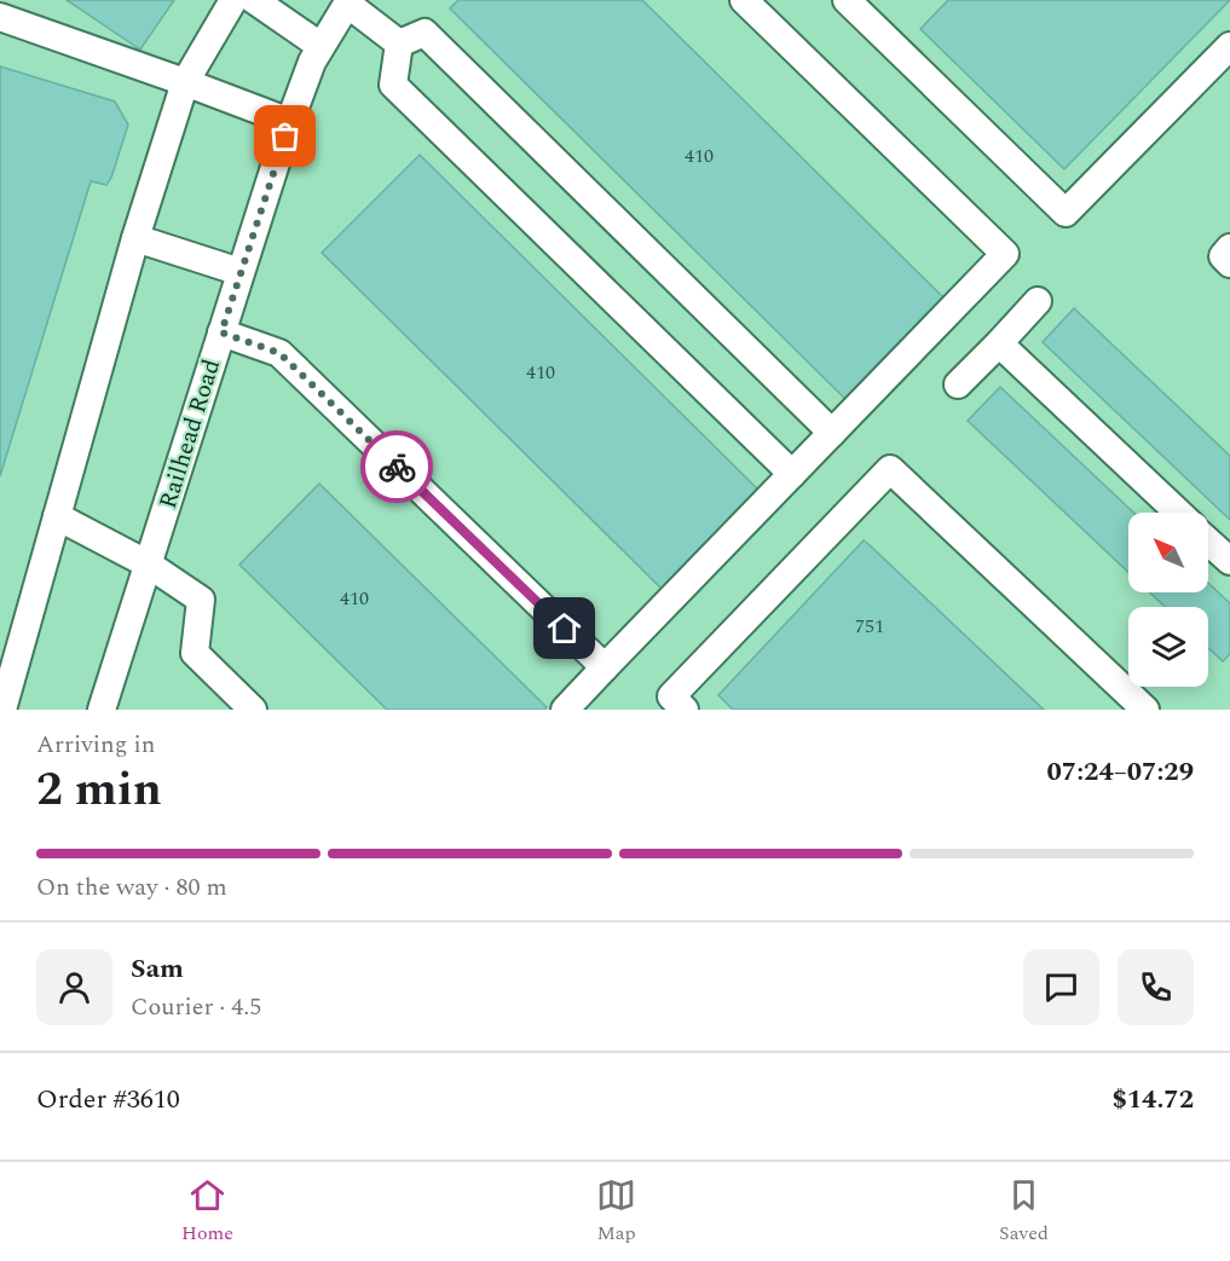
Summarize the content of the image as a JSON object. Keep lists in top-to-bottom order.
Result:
{
  "streets": {
    "street": ["Railhead Road"]
  },
  "house_numbers": [
    "410",
    "410",
    "410",
    "751"
  ],
  "north": "top left",
  "page": {
    "heading": ["2 min", "Arriving in", "07:24–07:29"],
    "panel": [
      "Sam",
      "Courier · 4.5",
      "Order #3610",
      "$14.72"
    ],
    "bar": "On the way · 80 m",
    "tabs": ["Home", "Map", "Saved"]
  }
}
